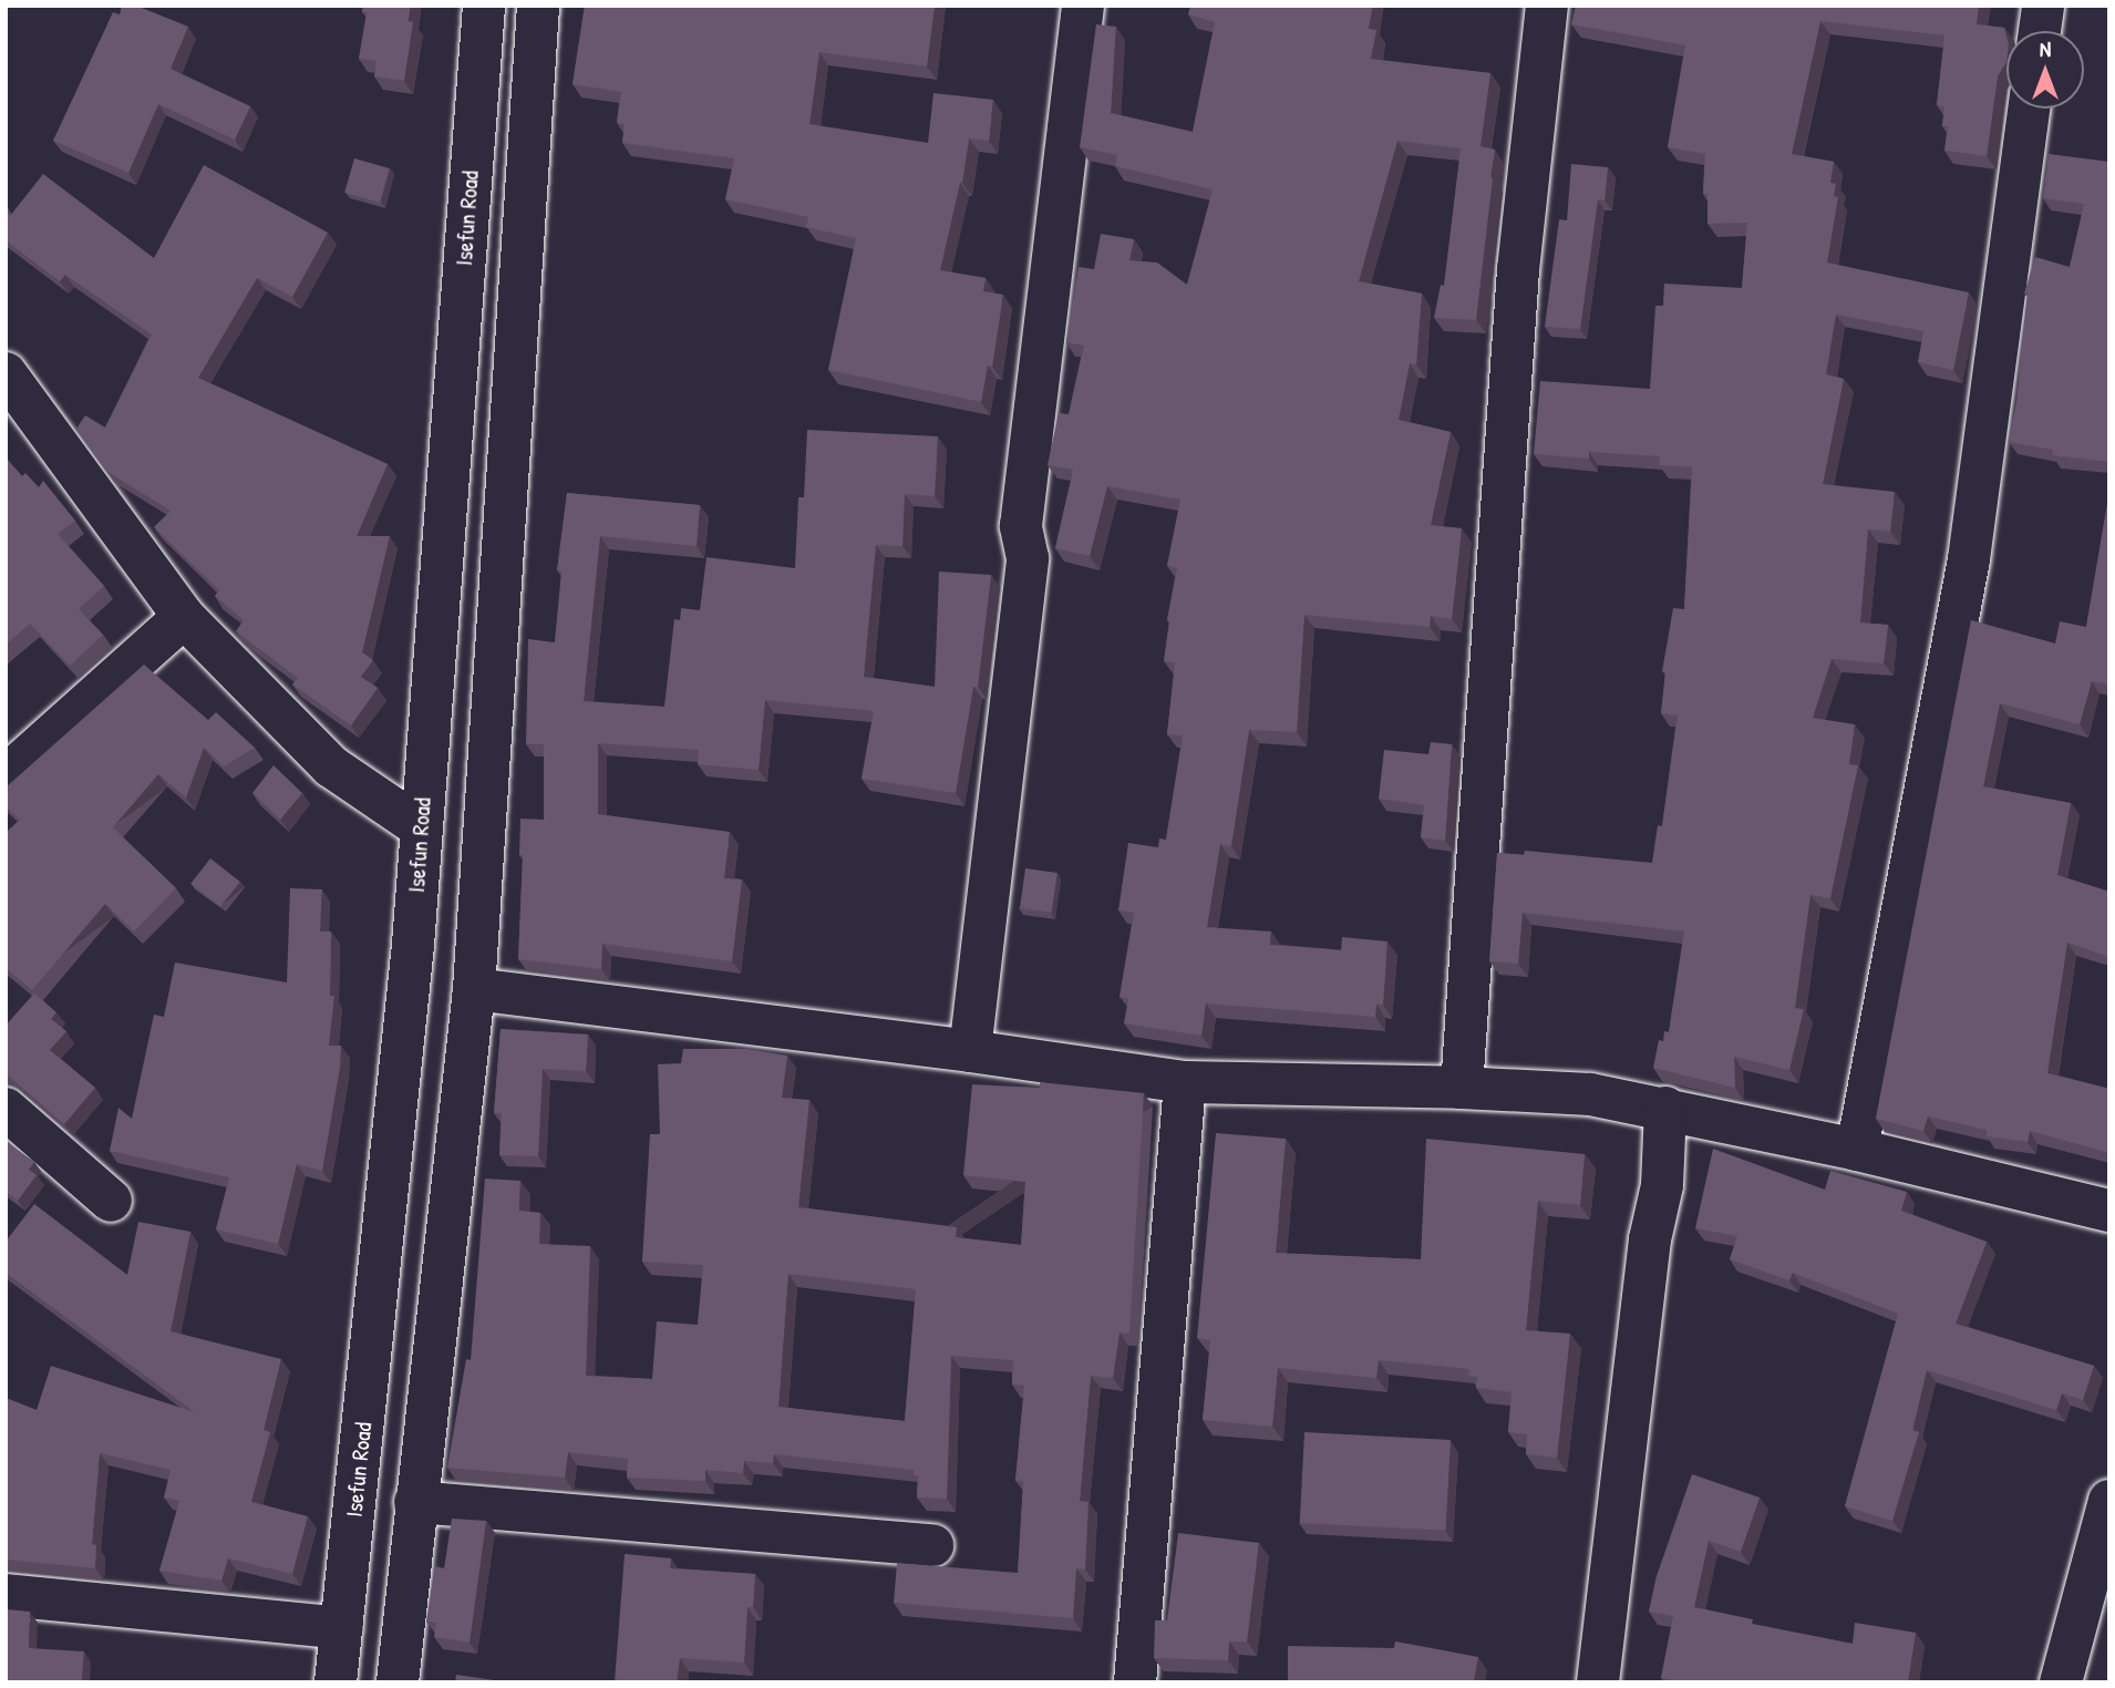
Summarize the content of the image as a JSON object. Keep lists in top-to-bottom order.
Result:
{
  "streets": {
    "street": ["Isefun Road"]
  },
  "north": "top"
}
